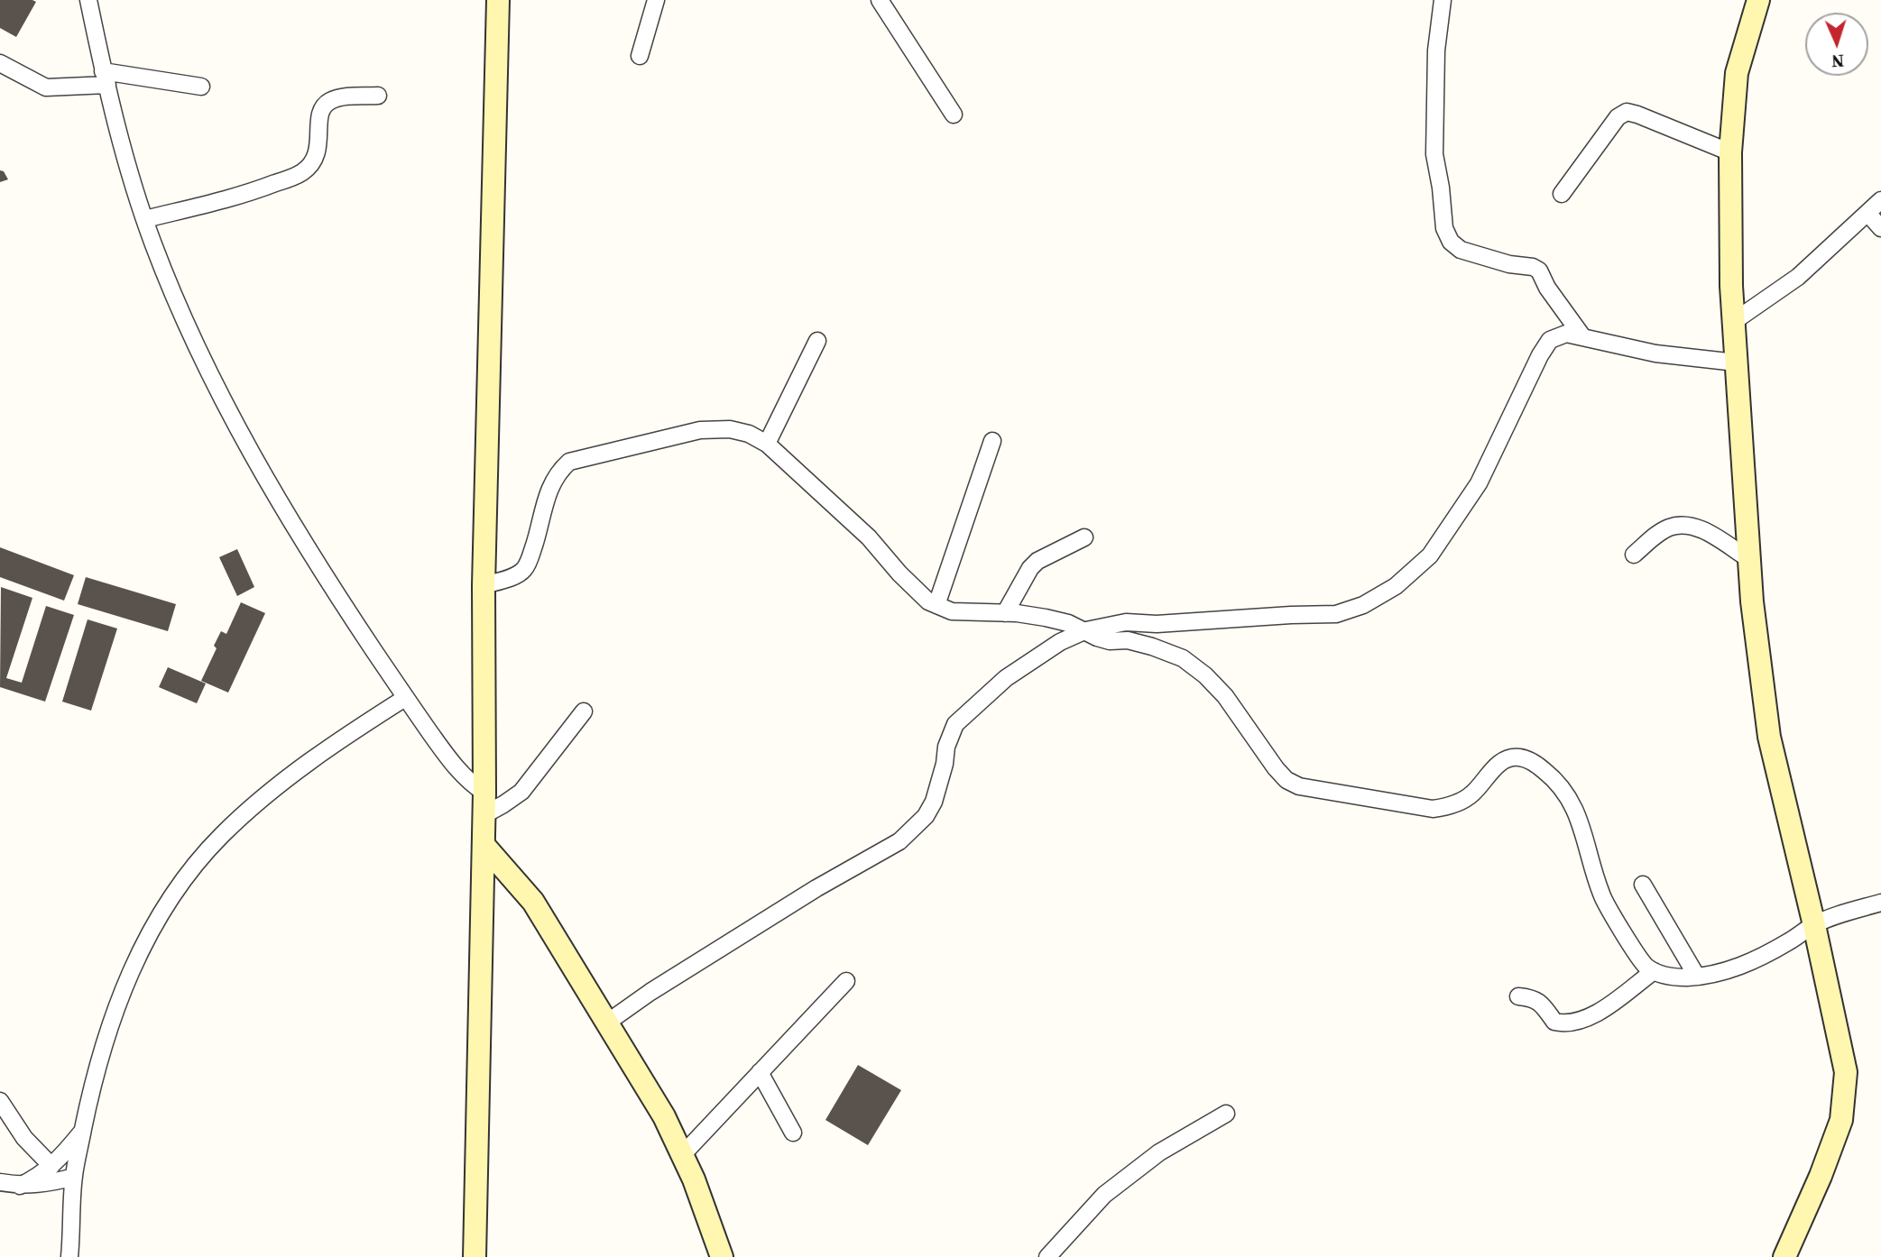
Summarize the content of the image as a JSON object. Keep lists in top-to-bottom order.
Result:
{
  "north": "bottom"
}
